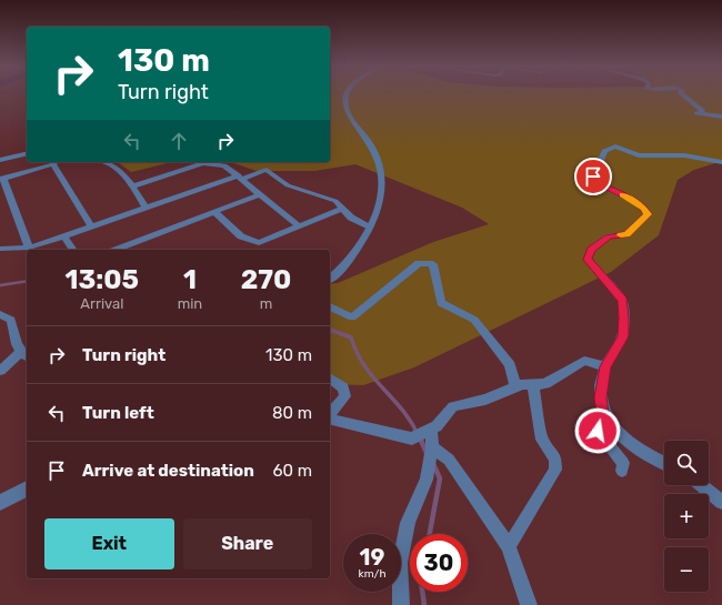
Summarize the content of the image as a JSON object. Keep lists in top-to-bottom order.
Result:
{
  "page": {
    "turn": ["130 m", "Turn right"],
    "eta": [
      "13:05",
      "Arrival",
      "1",
      "min",
      "270",
      "m"
    ],
    "list": [
      {
        "name": "Turn right",
        "value": "130 m"
      },
      {
        "name": "Turn left",
        "value": "80 m"
      },
      {
        "name": "Arrive at destination",
        "value": "60 m"
      }
    ],
    "map_buttons": ["+", "−"],
    "buttons": ["Exit", "Share"],
    "speed": "19 km/h",
    "limit": "30"
  }
}
